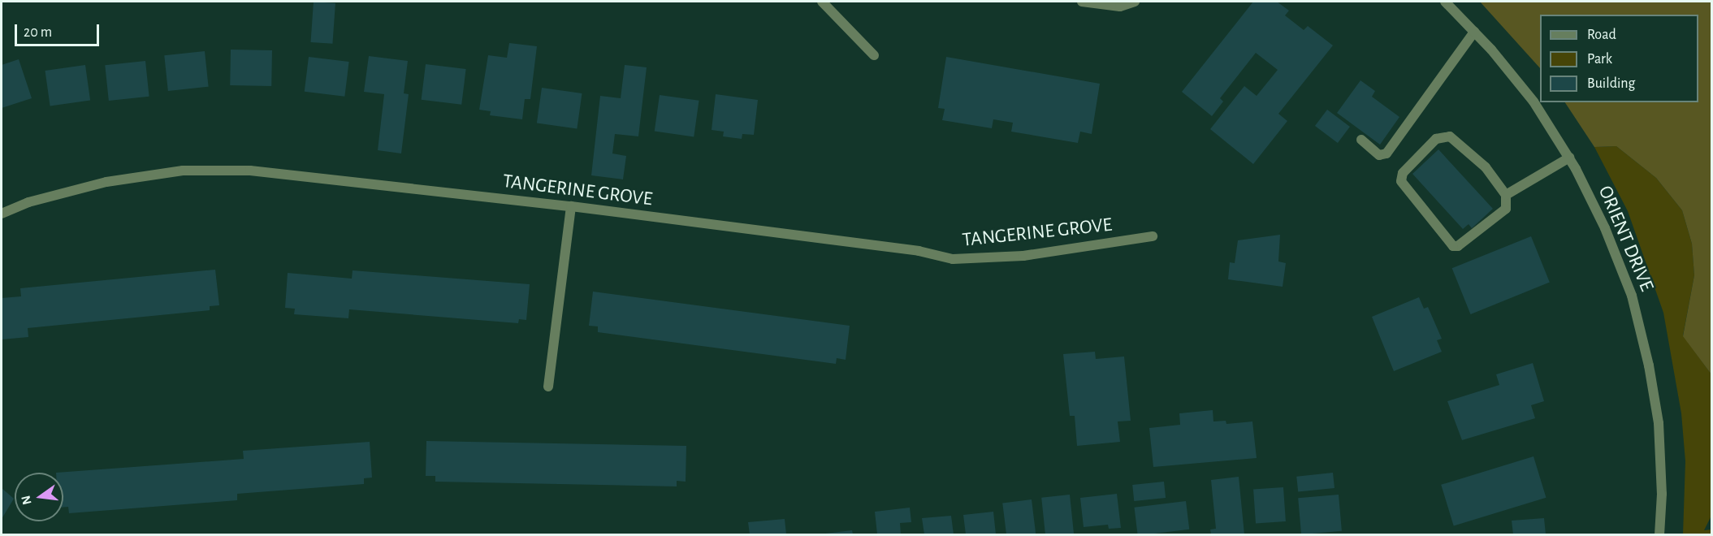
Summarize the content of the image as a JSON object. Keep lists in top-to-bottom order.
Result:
{
  "streets": {
    "street": ["TANGERINE GROVE", "ORIENT DRIVE"]
  },
  "legend": ["Road", "Park", "Building"],
  "scale_bar": "20 m",
  "north": "left"
}
